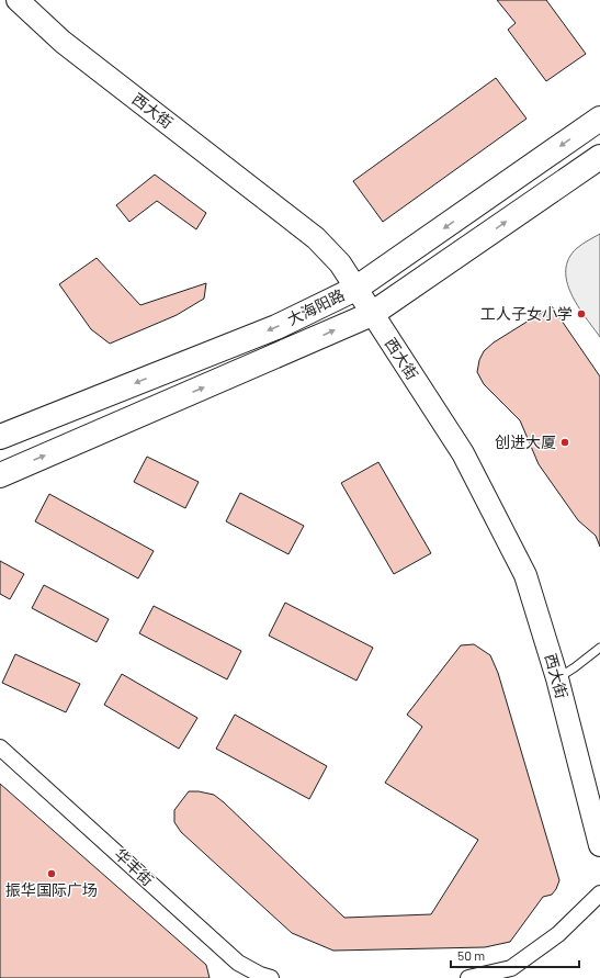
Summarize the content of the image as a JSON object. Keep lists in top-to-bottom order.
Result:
{
  "streets": {
    "highway": ["大海阳路"],
    "street": ["西大街", "华丰街"]
  },
  "crossings": [
    ["西大街", "大海阳路"]
  ],
  "places": ["工人子女小学", "创进大厦", "振华国际广场"],
  "scale_bar": "50 m"
}
